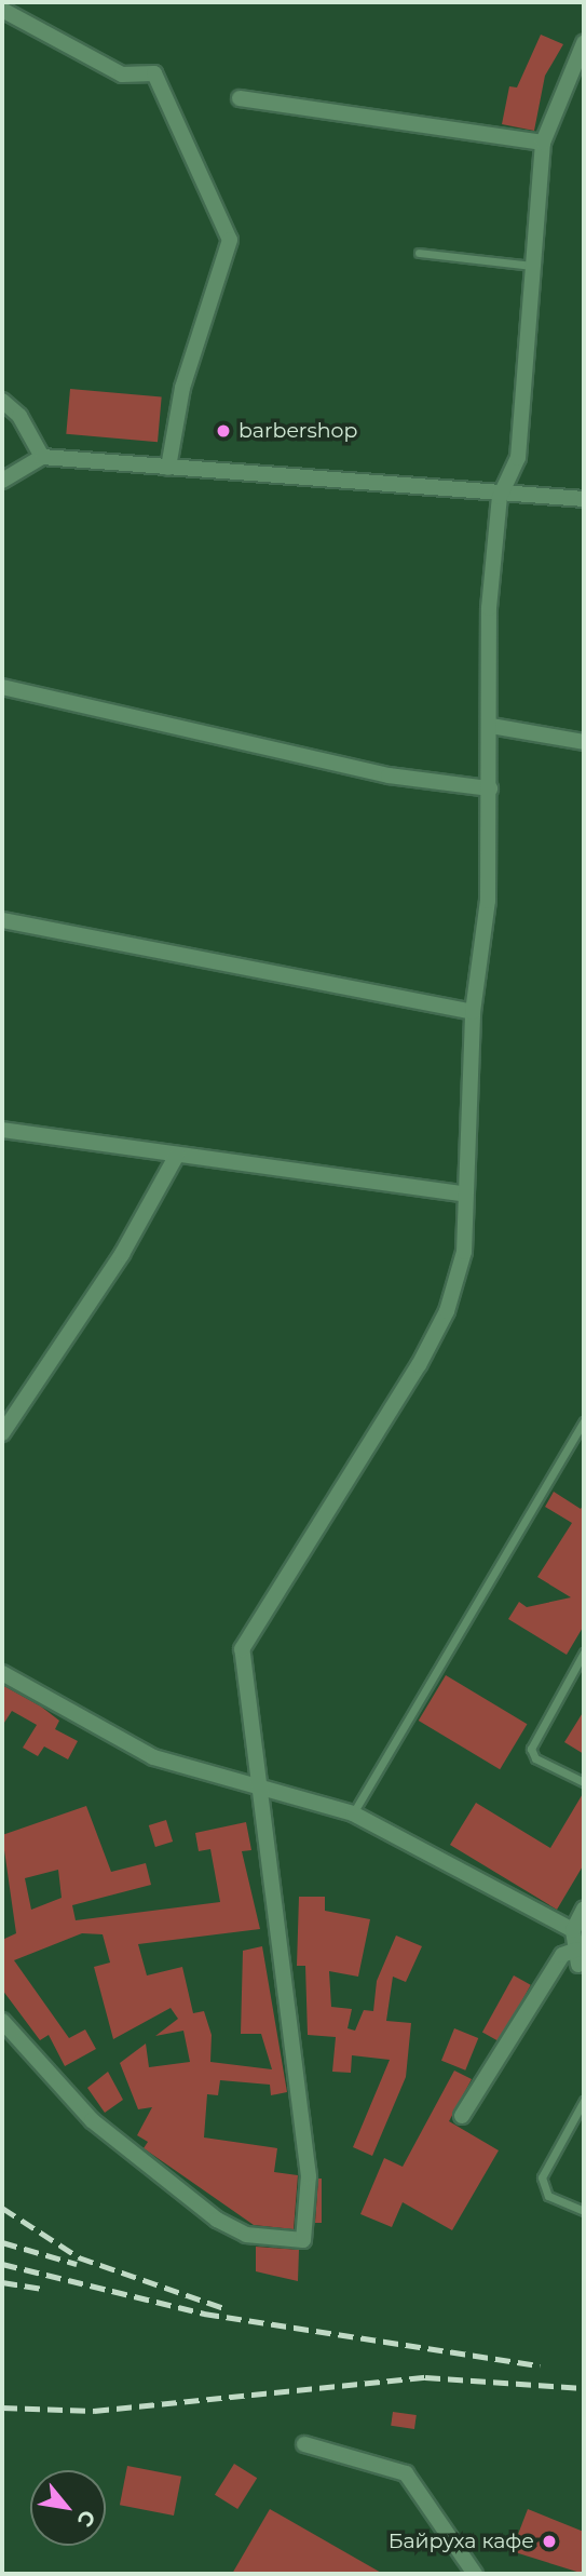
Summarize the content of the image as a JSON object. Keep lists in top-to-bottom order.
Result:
{
  "places": ["barbershop", "Байруха кафе"],
  "north": "bottom right"
}
